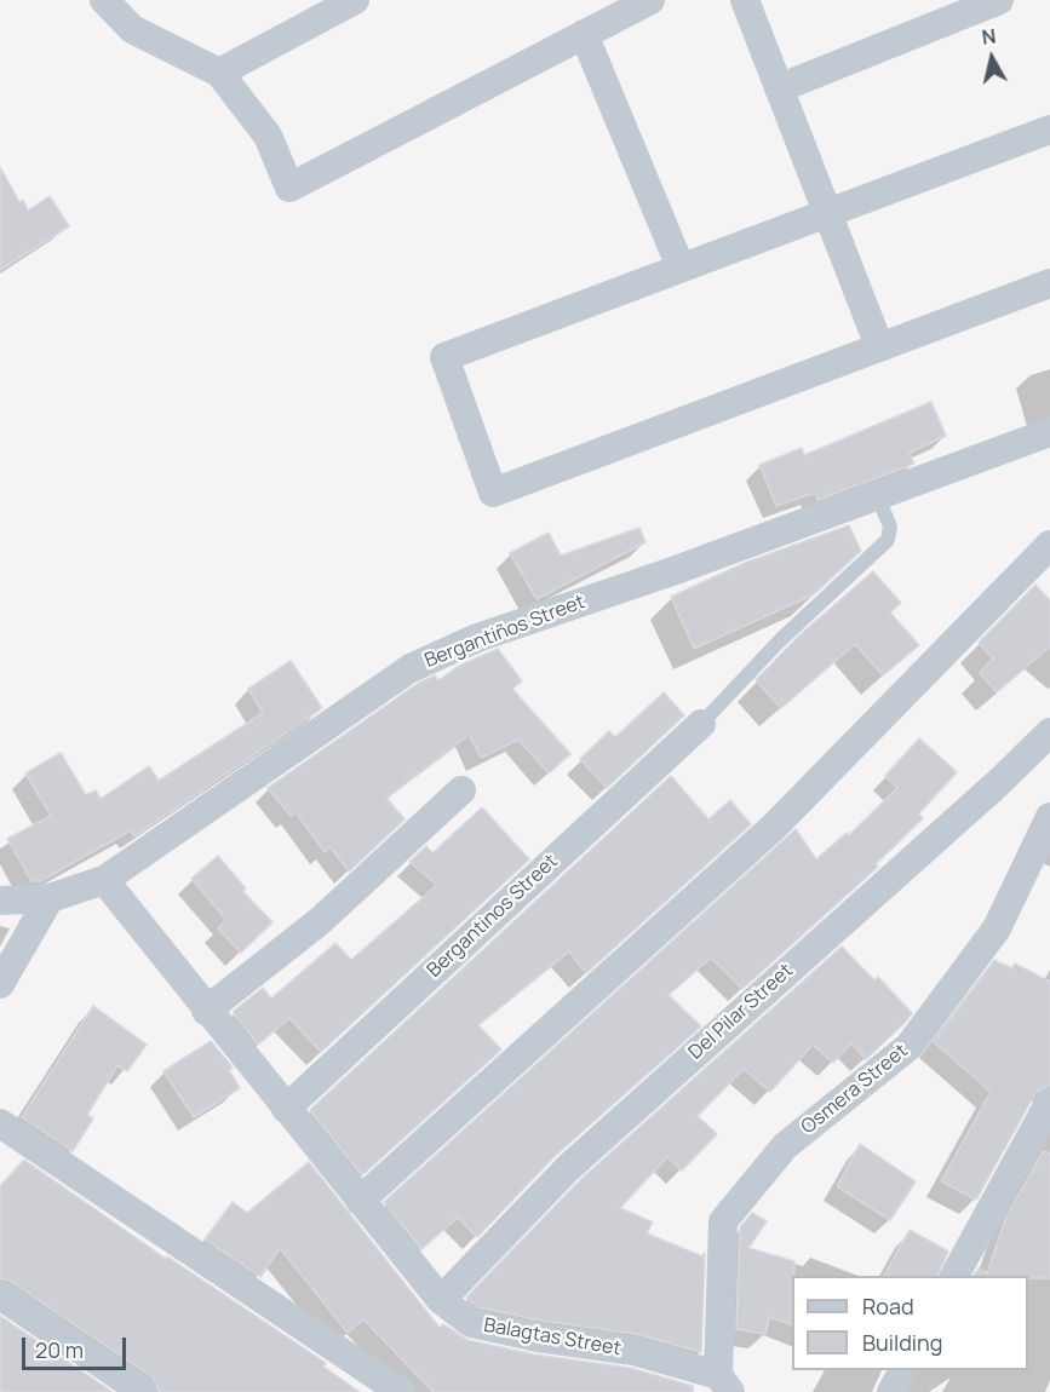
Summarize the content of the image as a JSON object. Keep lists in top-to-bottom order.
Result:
{
  "streets": {
    "street": [
      "Bergantiños Street",
      "Bergantinos Street",
      "Del Pilar Street",
      "Osmera Street",
      "Balagtas Street"
    ]
  },
  "crossings": [
    ["Bergantiños Street", "Balagtas Street"],
    ["Bergantinos Street", "Balagtas Street"],
    ["Del Pilar Street", "Balagtas Street"],
    ["Osmera Street", "Balagtas Street"]
  ],
  "legend": ["Road", "Building"],
  "scale_bar": "20 m",
  "north": "top"
}
